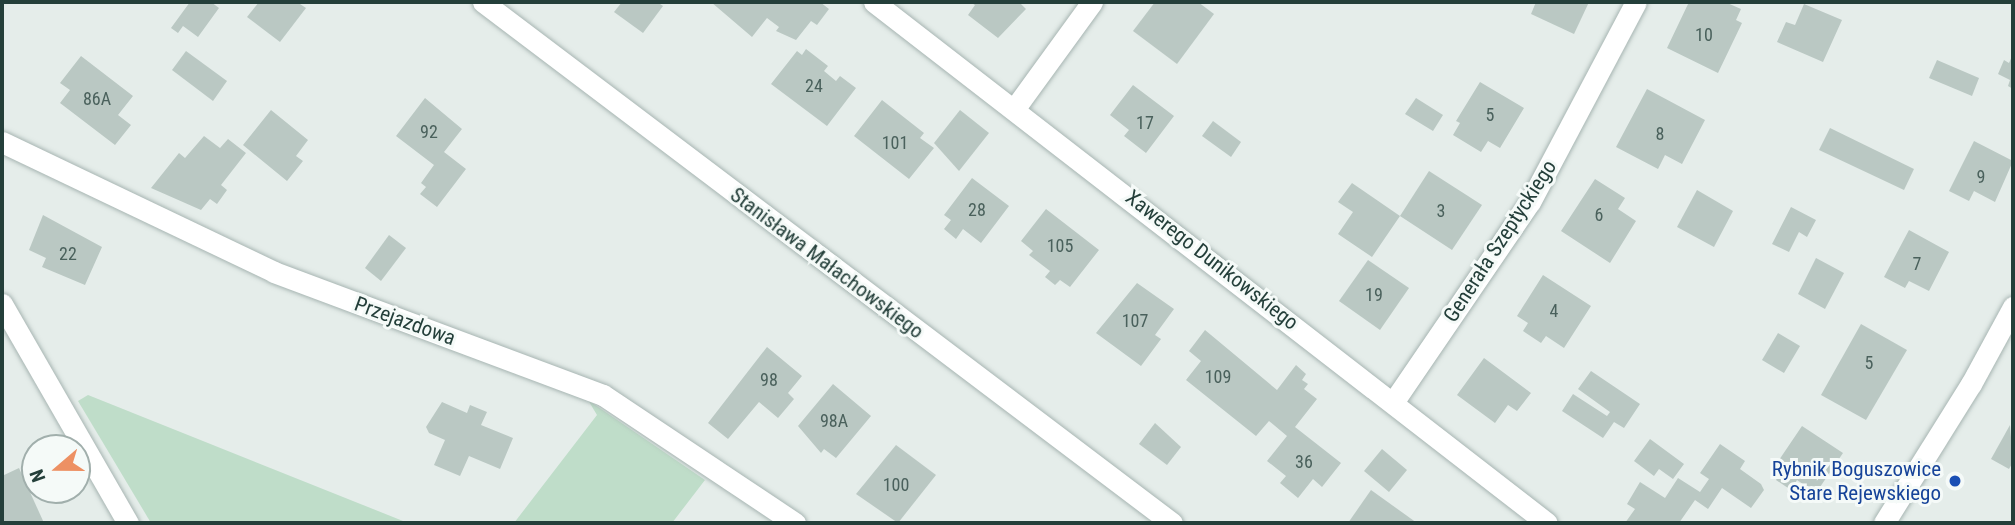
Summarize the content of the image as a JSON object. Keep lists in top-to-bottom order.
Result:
{
  "streets": {
    "street": [
      "Generała Szeptyckiego",
      "Xawerego Dunikowskiego",
      "Stanisława Małachowskiego",
      "Przejazdowa"
    ]
  },
  "crossings": [
    ["Generała Szeptyckiego", "Xawerego Dunikowskiego"]
  ],
  "places": ["Rybnik Boguszowice Stare Rejewskiego"],
  "house_numbers": [
    "10",
    "24",
    "86A",
    "5",
    "17",
    "92",
    "8",
    "101",
    "9",
    "28",
    "3",
    "6",
    "105",
    "22",
    "7",
    "19",
    "4",
    "107",
    "5",
    "109",
    "98",
    "98A",
    "36",
    "100"
  ],
  "north": "left"
}
